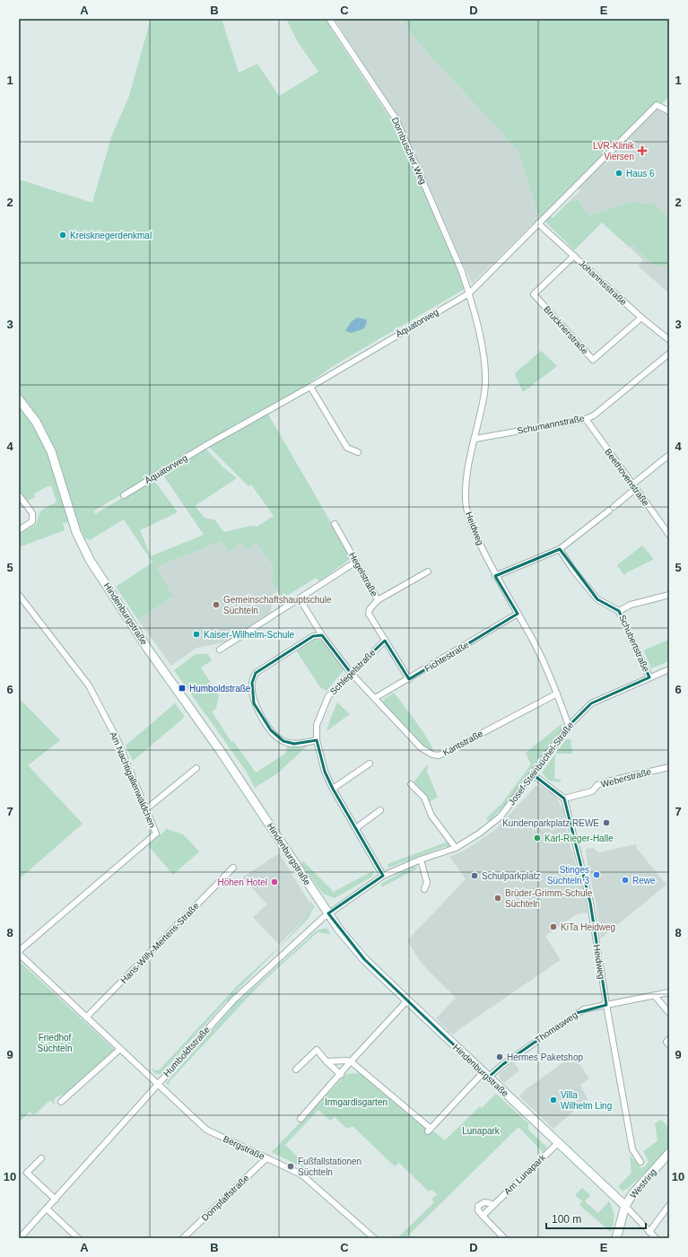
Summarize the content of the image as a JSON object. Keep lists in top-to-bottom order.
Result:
{
  "streets": {
    "main road": ["Hindenburgstraße", "Westring"],
    "street": [
      "Dornbuscher Weg",
      "Johannisstraße",
      "Äquatorweg",
      "Brucknerstraße",
      "Schumannstraße",
      "Beethovenstraße",
      "Heidweg",
      "Hegelstraße",
      "Schubertstraße",
      "Fichtestraße",
      "Schlegelstraße",
      "Kantstraße",
      "Josef-Steinbüchel-Straße",
      "Weberstraße",
      "Am Nachtigallenwäldchen",
      "Hans-Willy-Mertens-Straße",
      "Thomasweg",
      "Humboldtstraße",
      "Bergstraße",
      "Am Lunapark",
      "Dompfaffstraße"
    ]
  },
  "crossings": [
    ["Dornbuscher Weg", "Äquatorweg"],
    ["Dornbuscher Weg", "Heidweg"],
    ["Johannisstraße", "Äquatorweg"],
    ["Johannisstraße", "Brucknerstraße"],
    ["Äquatorweg", "Heidweg"],
    ["Schumannstraße", "Beethovenstraße"],
    ["Schumannstraße", "Heidweg"],
    ["Heidweg", "Fichtestraße"],
    ["Heidweg", "Kantstraße"],
    ["Heidweg", "Josef-Steinbüchel-Straße"],
    ["Heidweg", "Weberstraße"],
    ["Heidweg", "Thomasweg"],
    ["Hegelstraße", "Fichtestraße"],
    ["Hegelstraße", "Schlegelstraße"],
    ["Hindenburgstraße", "Josef-Steinbüchel-Straße"],
    ["Hindenburgstraße", "Thomasweg"],
    ["Hindenburgstraße", "Humboldtstraße"],
    ["Hindenburgstraße", "Am Lunapark"],
    ["Hindenburgstraße", "Westring"],
    ["Schubertstraße", "Josef-Steinbüchel-Straße"],
    ["Fichtestraße", "Kantstraße"],
    ["Schlegelstraße", "Kantstraße"],
    ["Schlegelstraße", "Josef-Steinbüchel-Straße"],
    ["Josef-Steinbüchel-Straße", "Humboldtstraße"],
    ["Am Nachtigallenwäldchen", "Bergstraße"],
    ["Hans-Willy-Mertens-Straße", "Bergstraße"],
    ["Humboldtstraße", "Bergstraße"],
    ["Bergstraße", "Dompfaffstraße"]
  ],
  "parks": ["Friedhof Süchteln", "Irmgardisgarten", "Lunapark"],
  "places": {
    "health": ["LVR-Klinik Viersen"],
    "other": [
      "Haus 6",
      "Kreiskriegerdenkmal",
      "Gemeinschaftshauptschule Süchteln",
      "Kaiser-Wilhelm-Schule",
      "Kundenparkplatz REWE",
      "Karl-Rieger-Halle",
      "Stinges Süchteln 3",
      "Schulparkplatz",
      "Rewe",
      "Höhen Hotel",
      "Brüder-Grimm-Schule Süchteln",
      "KiTa Heidweg",
      "Hermes Paketshop",
      "Villa Wilhelm Ling",
      "Fußfallstationen Süchteln"
    ],
    "transit": ["Humboldstraße"]
  },
  "scale_bar": "100 m",
  "grid": {
    "columns": [
      "A",
      "B",
      "C",
      "D",
      "E"
    ],
    "rows": [
      "1",
      "2",
      "3",
      "4",
      "5",
      "6",
      "7",
      "8",
      "9",
      "10"
    ]
  }
}
